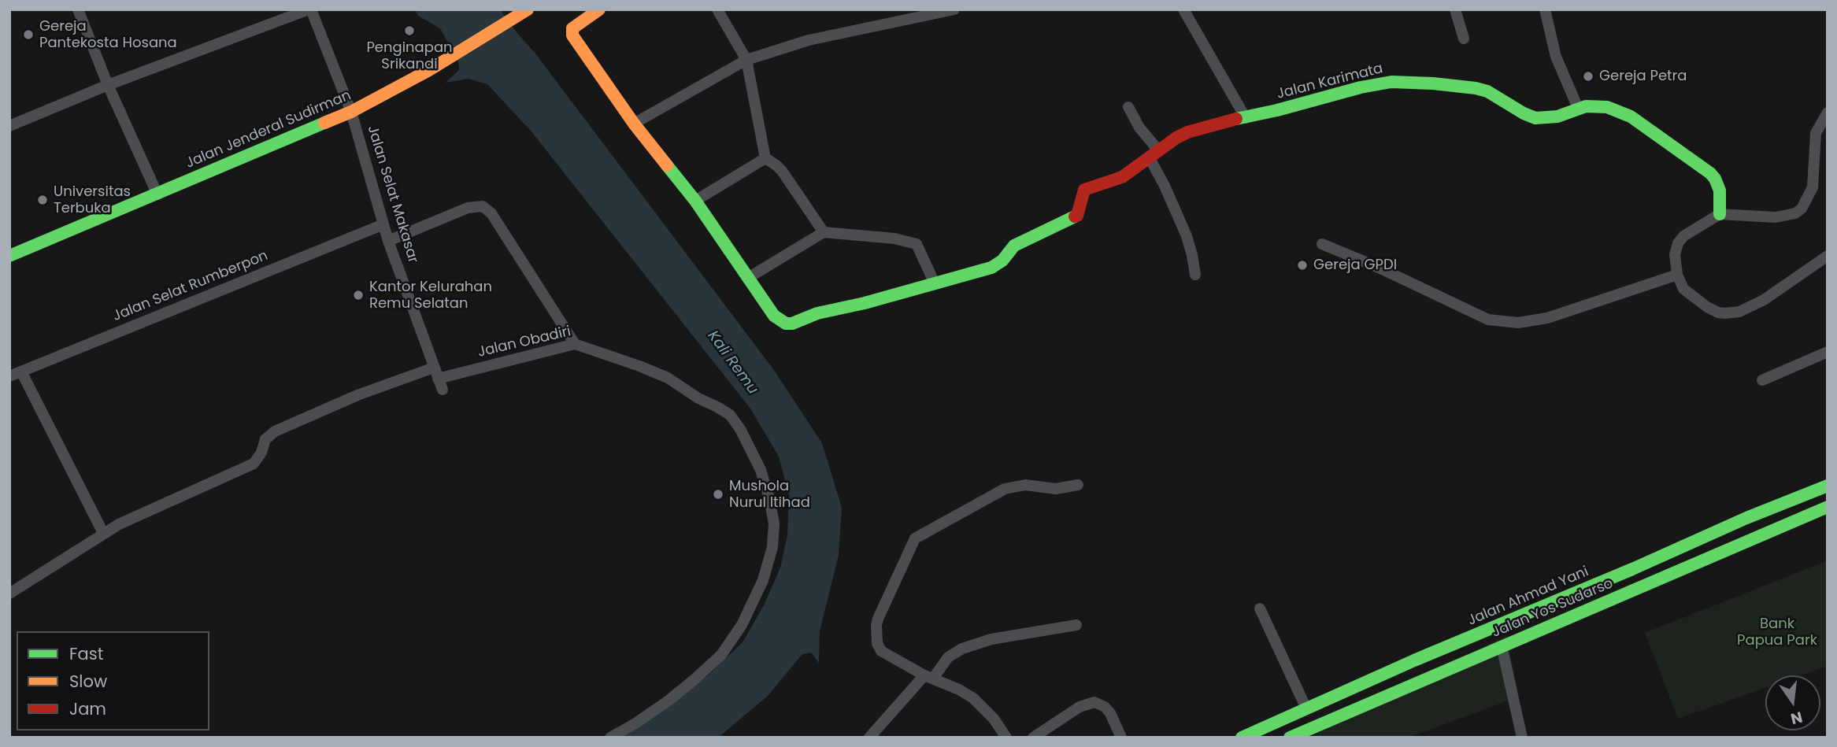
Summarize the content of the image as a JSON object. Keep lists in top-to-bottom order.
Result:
{
  "streets": {
    "main road": [
      "Jalan Karimata",
      "Jalan Jenderal Sudirman",
      "Jalan Ahmad Yani",
      "Jalan Yos Sudarso"
    ],
    "street": ["Jalan Selat Makasar", "Jalan Selat Rumberpon", "Jalan Obadiri"]
  },
  "crossings": [
    ["Jalan Jenderal Sudirman", "Jalan Selat Makasar"],
    ["Jalan Selat Makasar", "Jalan Selat Rumberpon"],
    ["Jalan Selat Makasar", "Jalan Obadiri"]
  ],
  "water": ["Kali Remu"],
  "parks": ["Bank Papua Park"],
  "places": [
    "Penginapan Srikandi",
    "Gereja Pantekosta Hosana",
    "Gereja Petra",
    "Universitas Terbuka",
    "Gereja GPDI",
    "Kantor Kelurahan Remu Selatan",
    "Mushola Nurul Itihad"
  ],
  "legend": ["Fast", "Slow", "Jam"],
  "north": "bottom"
}
